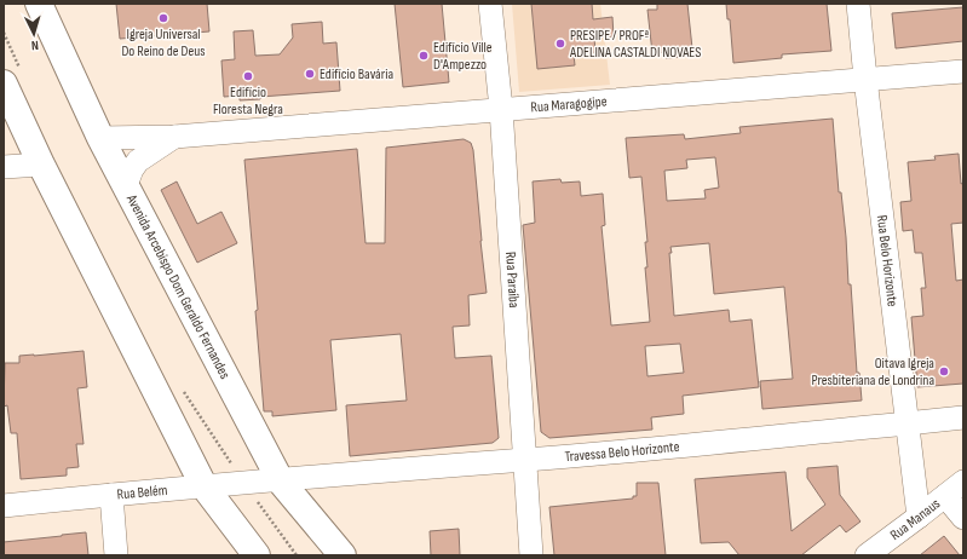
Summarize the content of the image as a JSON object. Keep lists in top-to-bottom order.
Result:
{
  "streets": {
    "main road": ["Avenida Arcebispo Dom Geraldo Fernandes"],
    "street": [
      "Rua Maragogipe",
      "Rua Belo Horizonte",
      "Rua Paraíba",
      "Travessa Belo Horizonte",
      "Rua Belém",
      "Rua Manaus"
    ]
  },
  "crossings": [
    ["Rua Maragogipe", "Rua Belo Horizonte"],
    ["Rua Maragogipe", "Rua Paraíba"],
    ["Rua Maragogipe", "Avenida Arcebispo Dom Geraldo Fernandes"],
    ["Rua Belo Horizonte", "Travessa Belo Horizonte"],
    ["Rua Belo Horizonte", "Rua Manaus"],
    ["Rua Paraíba", "Travessa Belo Horizonte"],
    ["Avenida Arcebispo Dom Geraldo Fernandes", "Travessa Belo Horizonte"],
    ["Avenida Arcebispo Dom Geraldo Fernandes", "Rua Belém"],
    ["Travessa Belo Horizonte", "Rua Belém"]
  ],
  "places": [
    "Igreja Universal Do Reino de Deus",
    "PRESIPE / PROFª ADELINA CASTALDI NOVAES",
    "Edifício Ville D'Ampezzo",
    "Edifício Bavária",
    "Edifício Floresta Negra",
    "Oitava Igreja Presbiteriana de Londrina"
  ],
  "north": "bottom"
}
